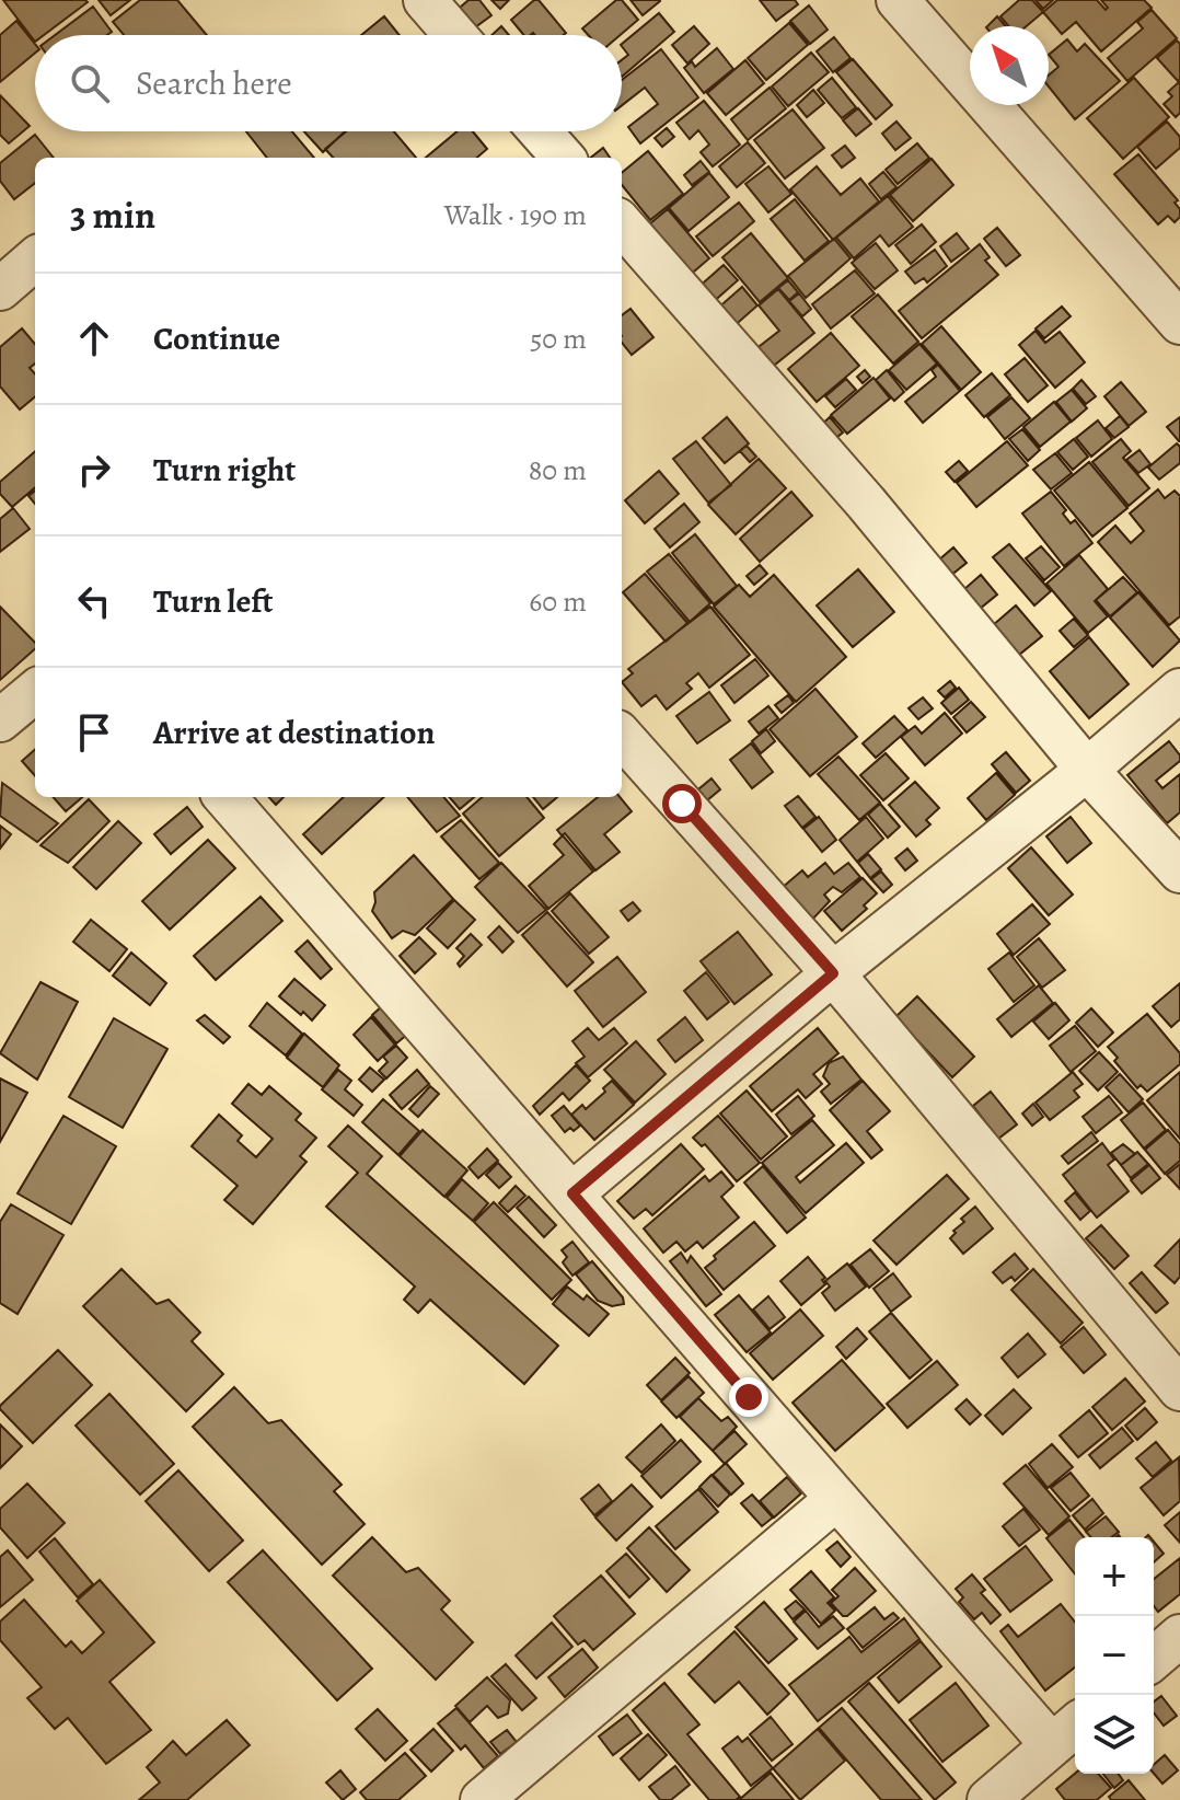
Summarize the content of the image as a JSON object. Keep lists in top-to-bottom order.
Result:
{
  "north": "top left",
  "page": {
    "search": "Search here",
    "heading": ["3 min", "Walk · 190 m"],
    "list": [
      ["Continue", "50 m"],
      ["Turn right", "80 m"],
      ["Turn left", "60 m"],
      "Arrive at destination"
    ],
    "map_buttons": ["+", "−"]
  }
}
